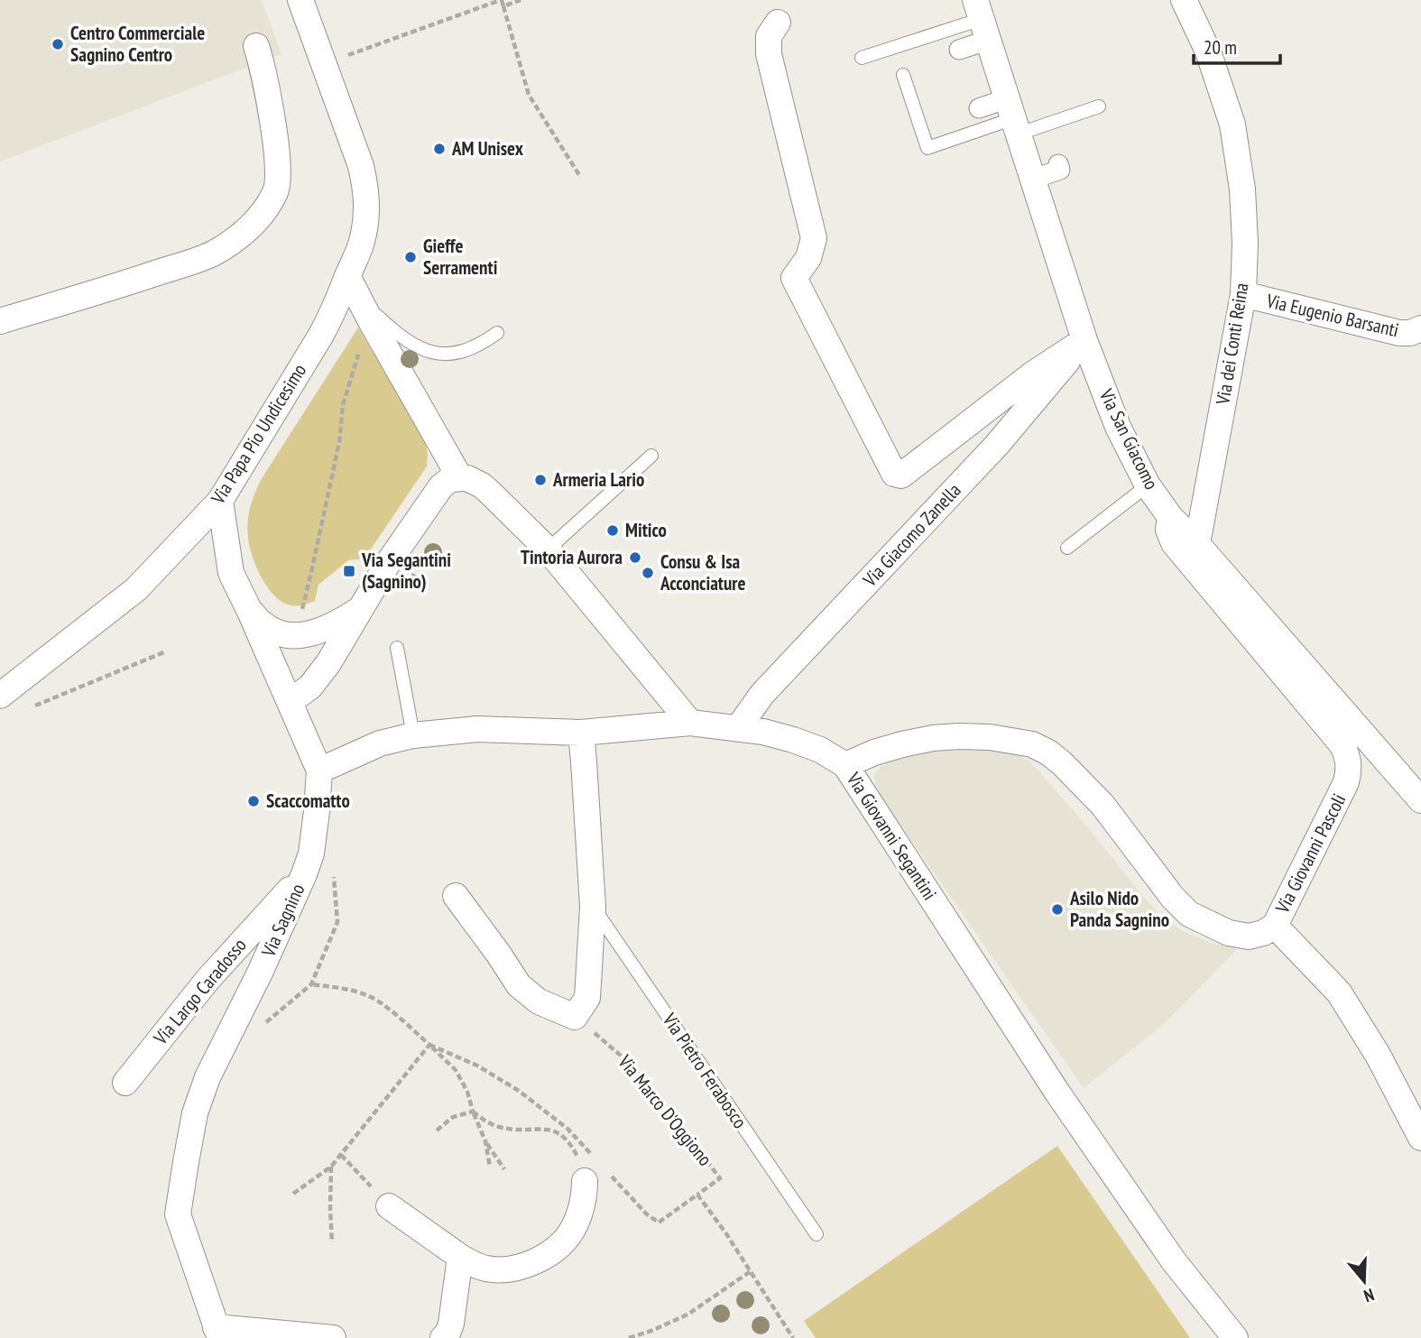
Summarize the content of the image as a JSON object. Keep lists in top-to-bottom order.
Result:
{
  "streets": {
    "street": [
      "Via Eugenio Barsanti",
      "Via dei Conti Reina",
      "Via Papa Pio Undicesimo",
      "Via San Giacomo",
      "Via Giacomo Zanella",
      "Via Giovanni Segantini",
      "Via Giovanni Pascoli",
      "Via Sagnino",
      "Via Largo Caradosso"
    ],
    "lane": ["Via Pietro Ferabosco"],
    "path": ["Via Marco D'Oggiono"]
  },
  "crossings": [
    ["Via Eugenio Barsanti", "Via dei Conti Reina"],
    ["Via dei Conti Reina", "Via San Giacomo"],
    ["Via Papa Pio Undicesimo", "Via Sagnino"],
    ["Via San Giacomo", "Via Giacomo Zanella"],
    ["Via San Giacomo", "Via Giovanni Pascoli"],
    ["Via Giacomo Zanella", "Via Giovanni Segantini"],
    ["Via Giovanni Segantini", "Via Giovanni Pascoli"],
    ["Via Sagnino", "Via Largo Caradosso"]
  ],
  "places": {
    "other": [
      "Centro Commerciale Sagnino Centro",
      "AM Unisex",
      "Gieffe Serramenti",
      "Armeria Lario",
      "Mitico",
      "Tintoria Aurora",
      "Consu & Isa Acconciature",
      "Scaccomatto",
      "Asilo Nido Panda Sagnino"
    ],
    "transit": ["Via Segantini (Sagnino)"]
  },
  "scale_bar": "20 m",
  "north": "bottom"
}
